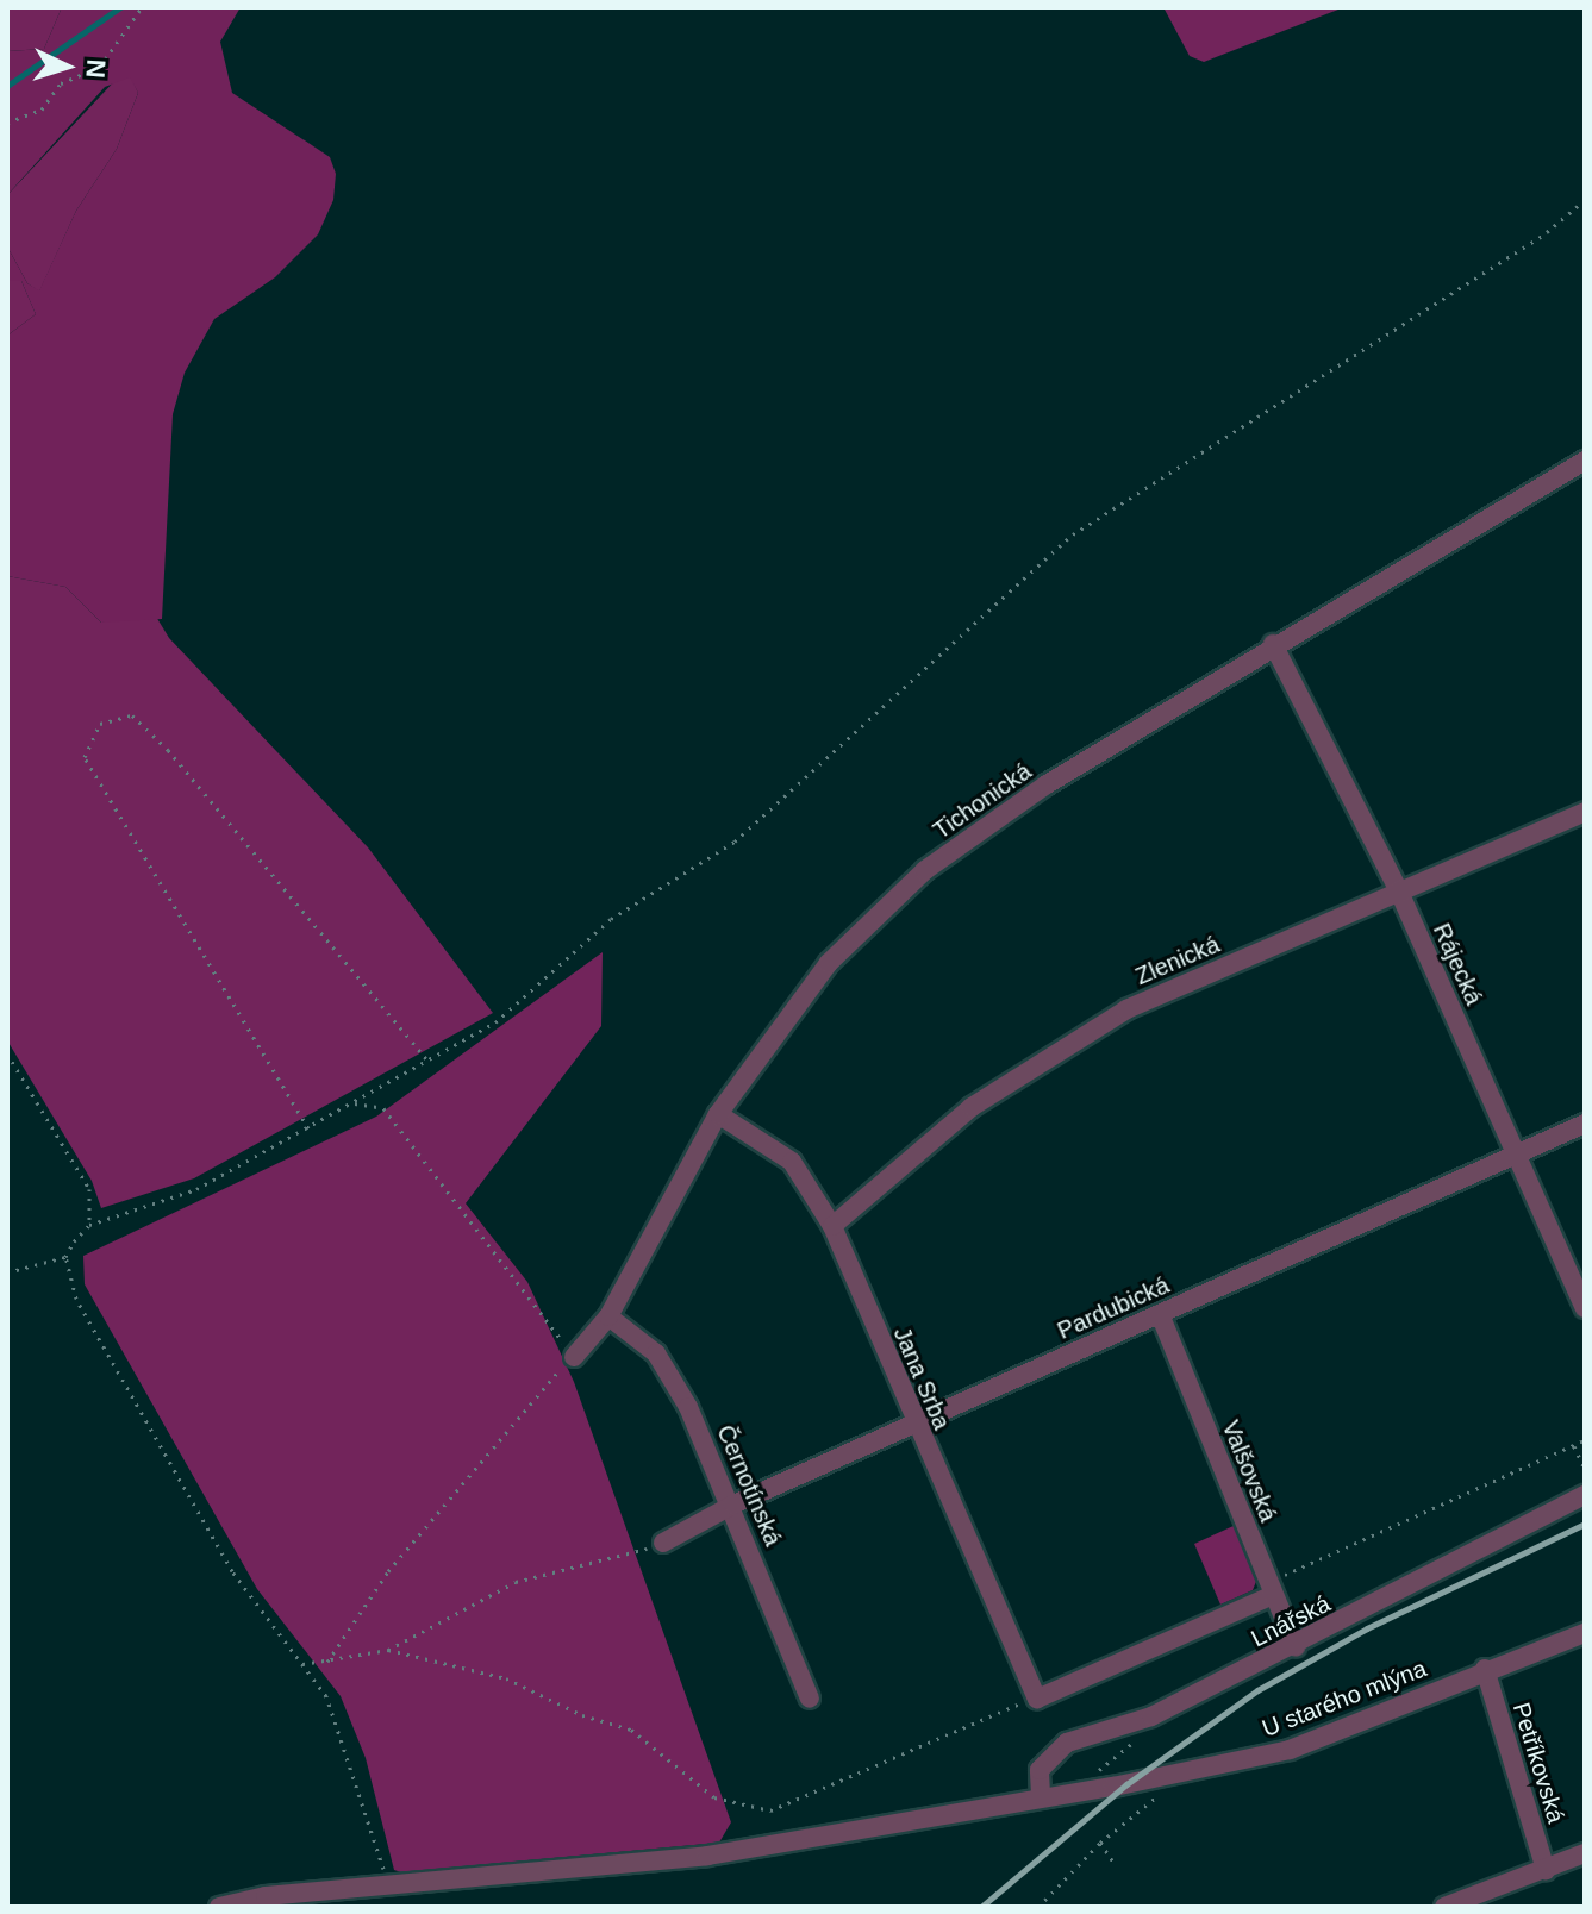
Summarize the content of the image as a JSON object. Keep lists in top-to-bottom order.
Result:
{
  "streets": {
    "street": [
      "Tichonická",
      "Zlenická",
      "Rájecká",
      "Pardubická",
      "Jana Srba",
      "Valšovská",
      "Černotínská",
      "Lnářská",
      "U starého mlýna",
      "Petříkovská"
    ]
  },
  "crossings": [
    ["Tichonická", "Rájecká"],
    ["Tichonická", "Jana Srba"],
    ["Tichonická", "Černotínská"],
    ["Zlenická", "Rájecká"],
    ["Zlenická", "Jana Srba"],
    ["Rájecká", "Pardubická"],
    ["Pardubická", "Jana Srba"],
    ["Pardubická", "Valšovská"],
    ["Pardubická", "Černotínská"],
    ["Jana Srba", "Lnářská"],
    ["Valšovská", "Lnářská"],
    ["Lnářská", "U starého mlýna"],
    ["U starého mlýna", "Petříkovská"]
  ],
  "north": "right"
}
